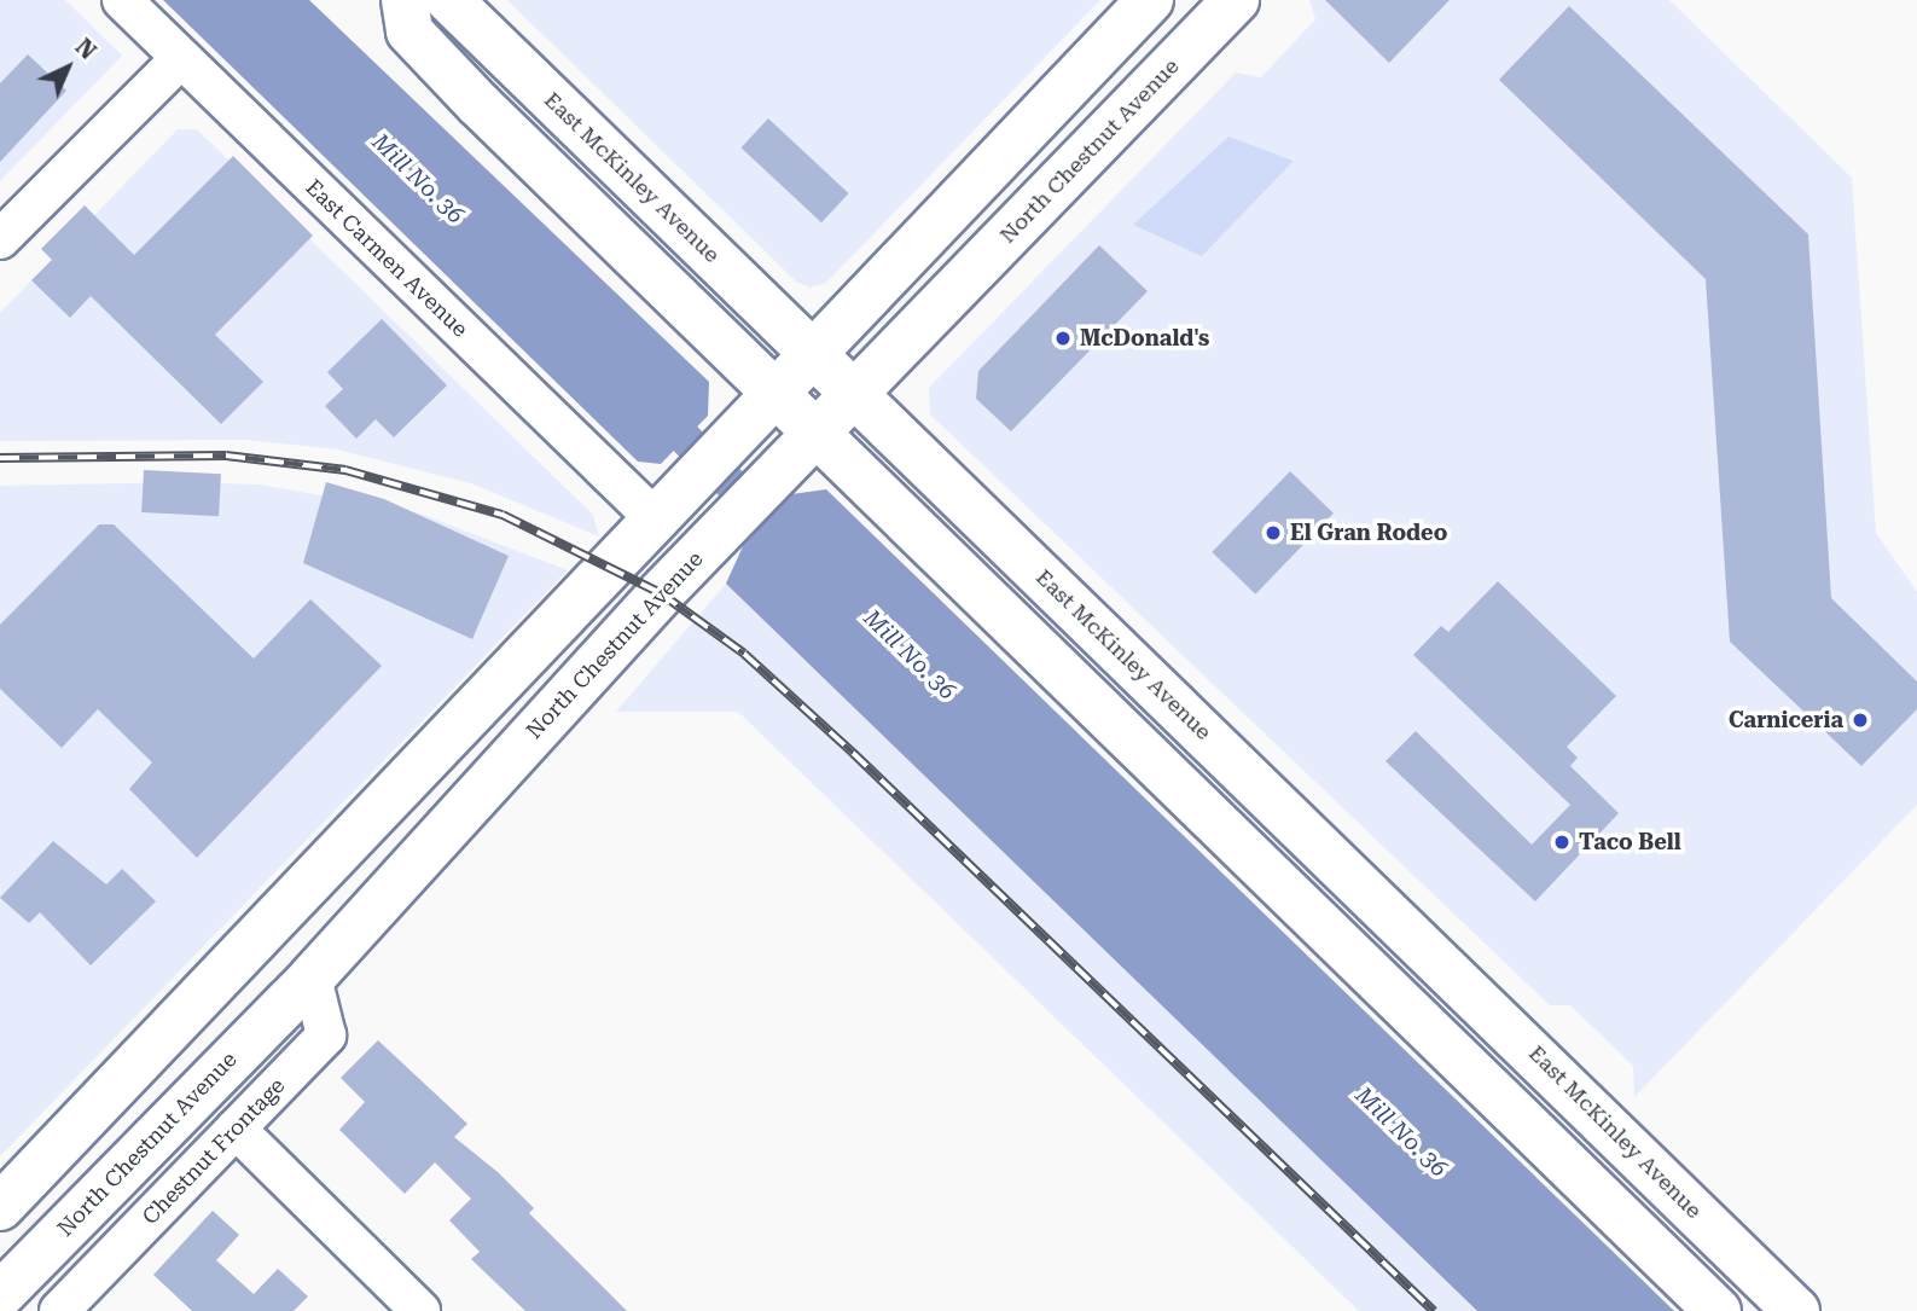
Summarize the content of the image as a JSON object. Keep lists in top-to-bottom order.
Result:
{
  "streets": {
    "main road": ["North Chestnut Avenue", "East McKinley Avenue"],
    "street": ["East Carmen Avenue", "Chestnut Frontage"]
  },
  "crossings": [
    ["North Chestnut Avenue", "East McKinley Avenue"],
    ["North Chestnut Avenue", "Chestnut Frontage"]
  ],
  "water": ["Mill No. 36"],
  "places": [
    "McDonald's",
    "El Gran Rodeo",
    "Carniceria",
    "Taco Bell"
  ],
  "north": "top right"
}
